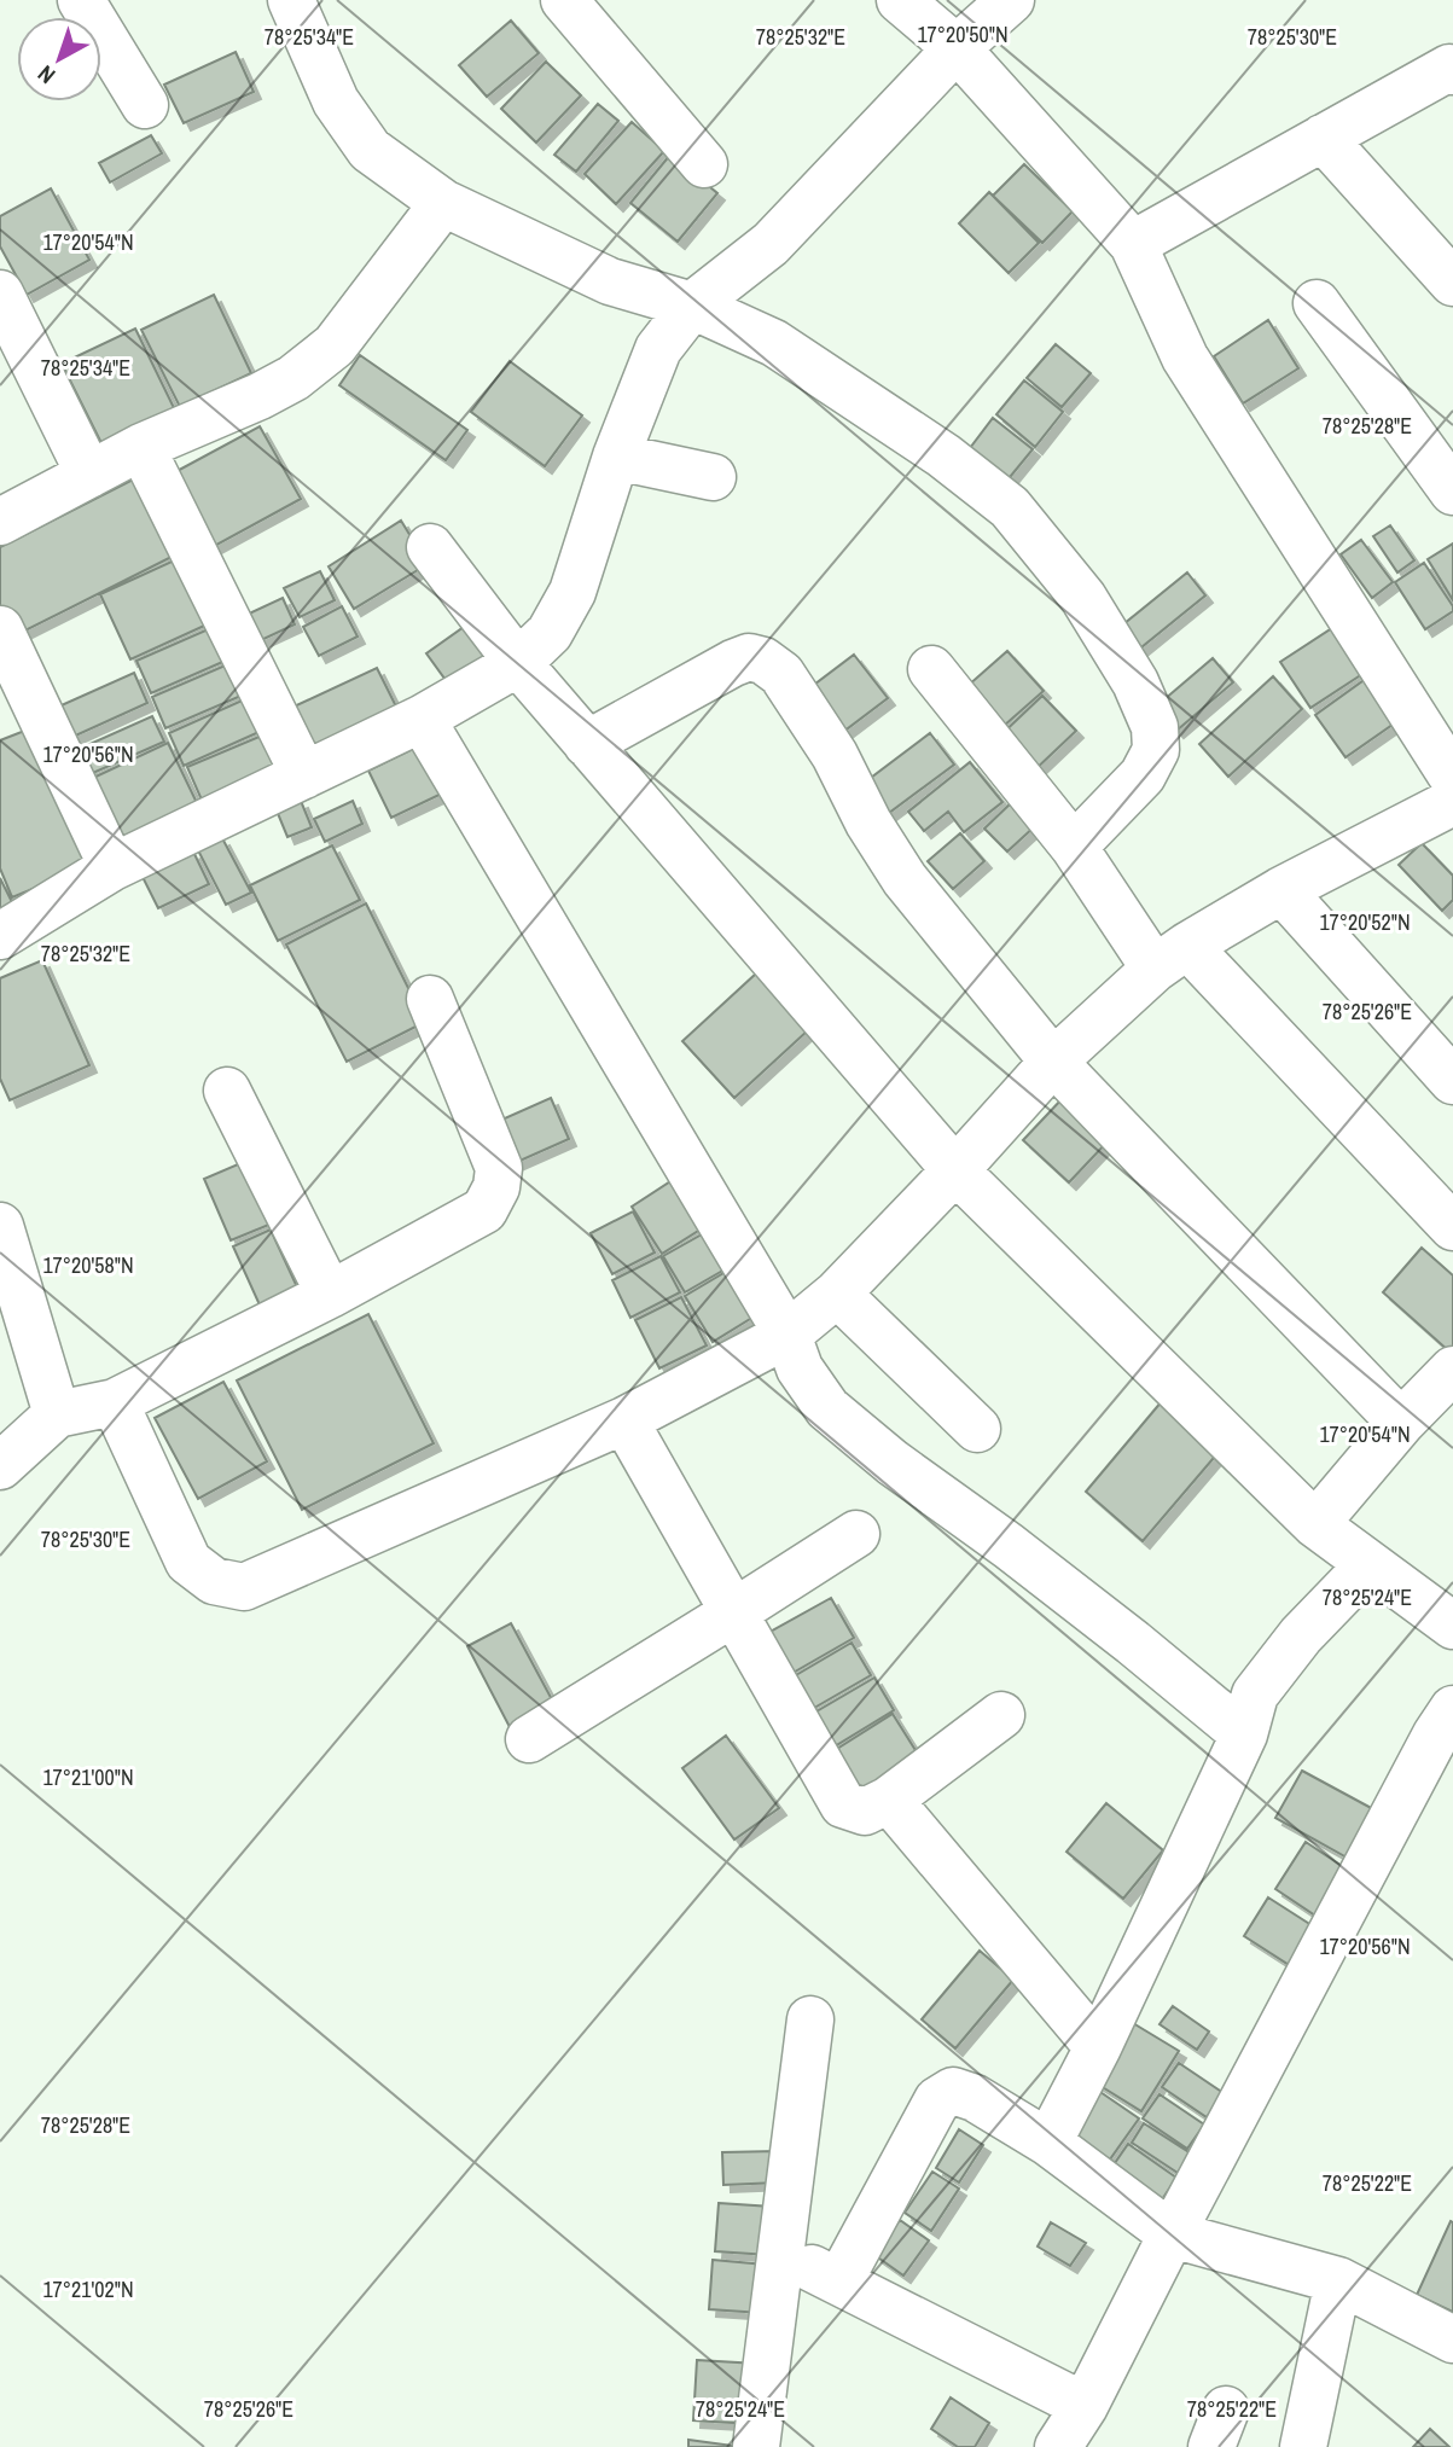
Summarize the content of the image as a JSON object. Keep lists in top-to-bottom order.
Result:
{
  "north": "bottom left",
  "coordinates": [
    "17°20'50\"N",
    "78°25'34\"E",
    "78°25'32\"E",
    "78°25'30\"E",
    "17°20'54\"N",
    "78°25'28\"E",
    "17°20'56\"N",
    "17°20'52\"N",
    "78°25'26\"E",
    "17°20'58\"N",
    "78°25'24\"E",
    "17°21'00\"N",
    "78°25'22\"E",
    "17°21'02\"N"
  ]
}
